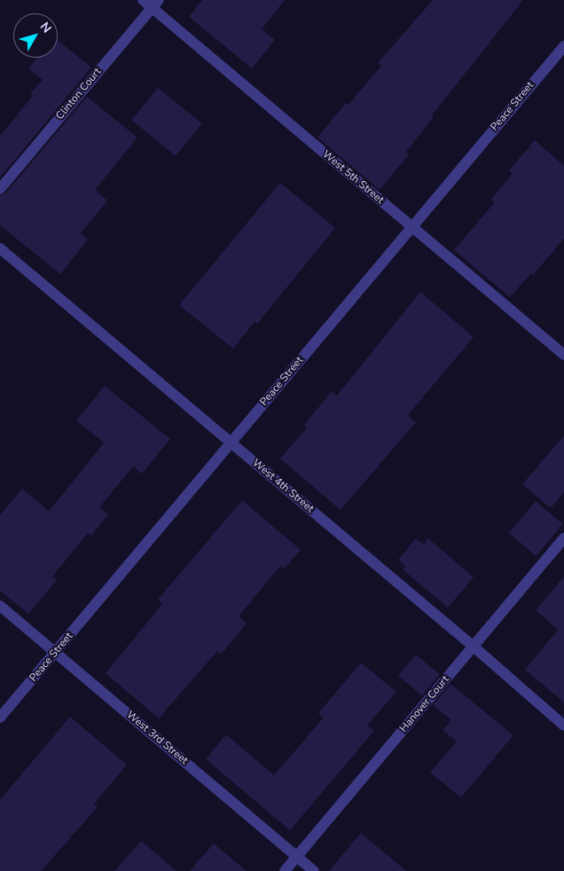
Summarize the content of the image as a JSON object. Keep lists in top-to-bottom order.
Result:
{
  "streets": {
    "street": [
      "Clinton Court",
      "Peace Street",
      "West 5th Street",
      "West 4th Street",
      "Hanover Court",
      "West 3rd Street"
    ]
  },
  "crossings": [
    ["Clinton Court", "West 5th Street"],
    ["Peace Street", "West 5th Street"],
    ["Peace Street", "West 4th Street"],
    ["Peace Street", "West 3rd Street"],
    ["West 4th Street", "Hanover Court"],
    ["Hanover Court", "West 3rd Street"]
  ],
  "north": "top right"
}
